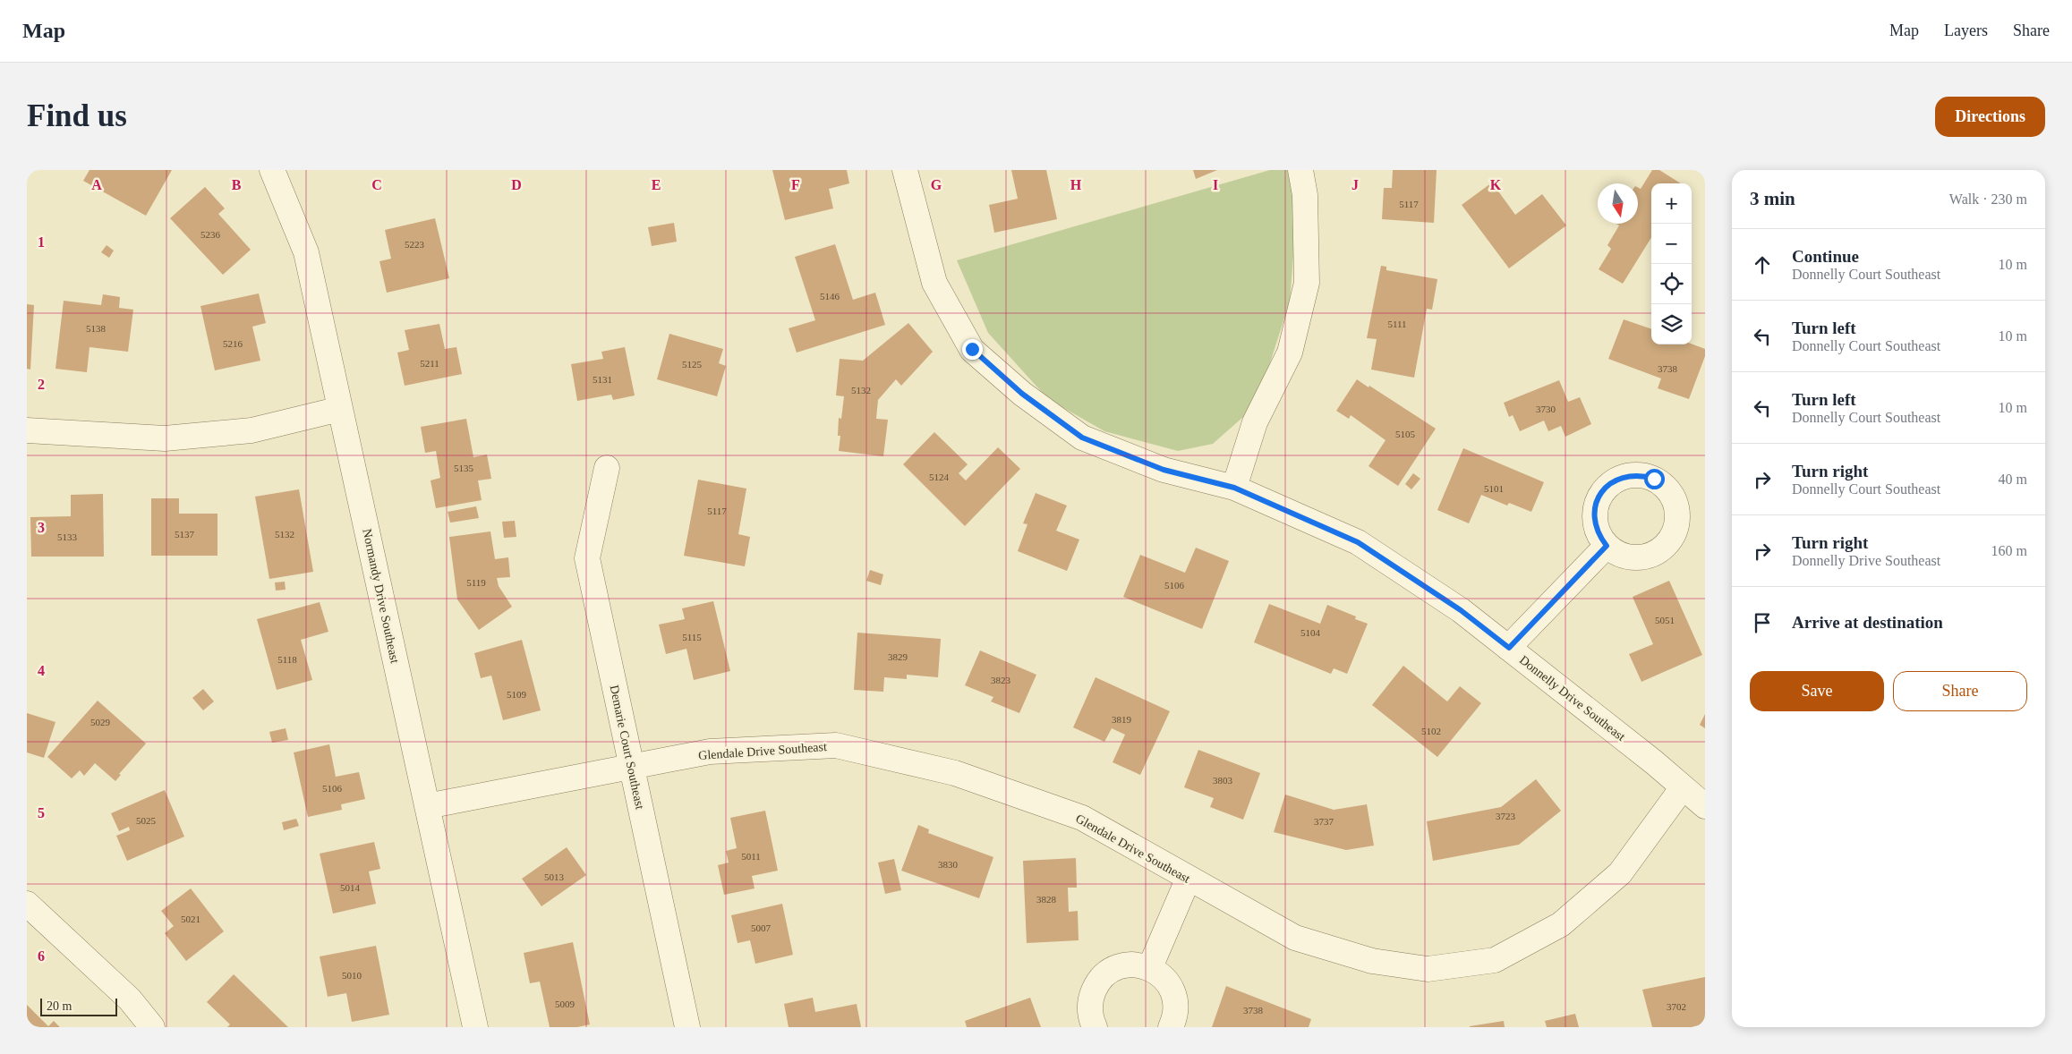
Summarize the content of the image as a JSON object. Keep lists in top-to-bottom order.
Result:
{
  "streets": {
    "street": [
      "Normandy Drive Southeast",
      "Donnelly Drive Southeast",
      "Demarie Court Southeast",
      "Glendale Drive Southeast"
    ]
  },
  "crossings": [
    ["Normandy Drive Southeast", "Glendale Drive Southeast"],
    ["Donnelly Drive Southeast", "Glendale Drive Southeast"],
    ["Demarie Court Southeast", "Glendale Drive Southeast"]
  ],
  "house_numbers": [
    "5117",
    "5236",
    "5223",
    "5146",
    "5111",
    "5138",
    "5216",
    "5211",
    "5125",
    "3738",
    "5131",
    "5132",
    "3730",
    "5105",
    "5135",
    "5124",
    "5101",
    "5117",
    "5137",
    "5132",
    "5133",
    "5119",
    "5106",
    "5051",
    "5104",
    "5115",
    "3829",
    "5118",
    "3823",
    "5109",
    "3819",
    "5029",
    "5102",
    "3803",
    "5106",
    "3723",
    "5025",
    "3737",
    "5011",
    "3830",
    "5013",
    "5014",
    "3828",
    "5021",
    "5007",
    "5010",
    "5009",
    "3702",
    "3738"
  ],
  "scale_bar": "20 m",
  "north": "bottom",
  "page": {
    "header": "Map",
    "nav": ["Map", "Layers", "Share"],
    "buttons": [
      "Directions",
      ["Save", "Share"]
    ],
    "title": "Find us",
    "heading": ["3 min", "Walk · 230 m"],
    "map_buttons": ["+", "−"],
    "list": [
      ["Continue", "Donnelly Court Southeast", "10 m"],
      ["Turn left", "Donnelly Court Southeast", "10 m"],
      ["Turn left", "Donnelly Court Southeast", "10 m"],
      ["Turn right", "Donnelly Court Southeast", "40 m"],
      ["Turn right", "Donnelly Drive Southeast", "160 m"],
      "Arrive at destination"
    ],
    "scale": "20 m"
  },
  "grid": {
    "columns": [
      "A",
      "B",
      "C",
      "D",
      "E",
      "F",
      "G",
      "H",
      "I",
      "J",
      "K"
    ],
    "rows": [
      "1",
      "2",
      "3",
      "4",
      "5",
      "6"
    ]
  }
}
